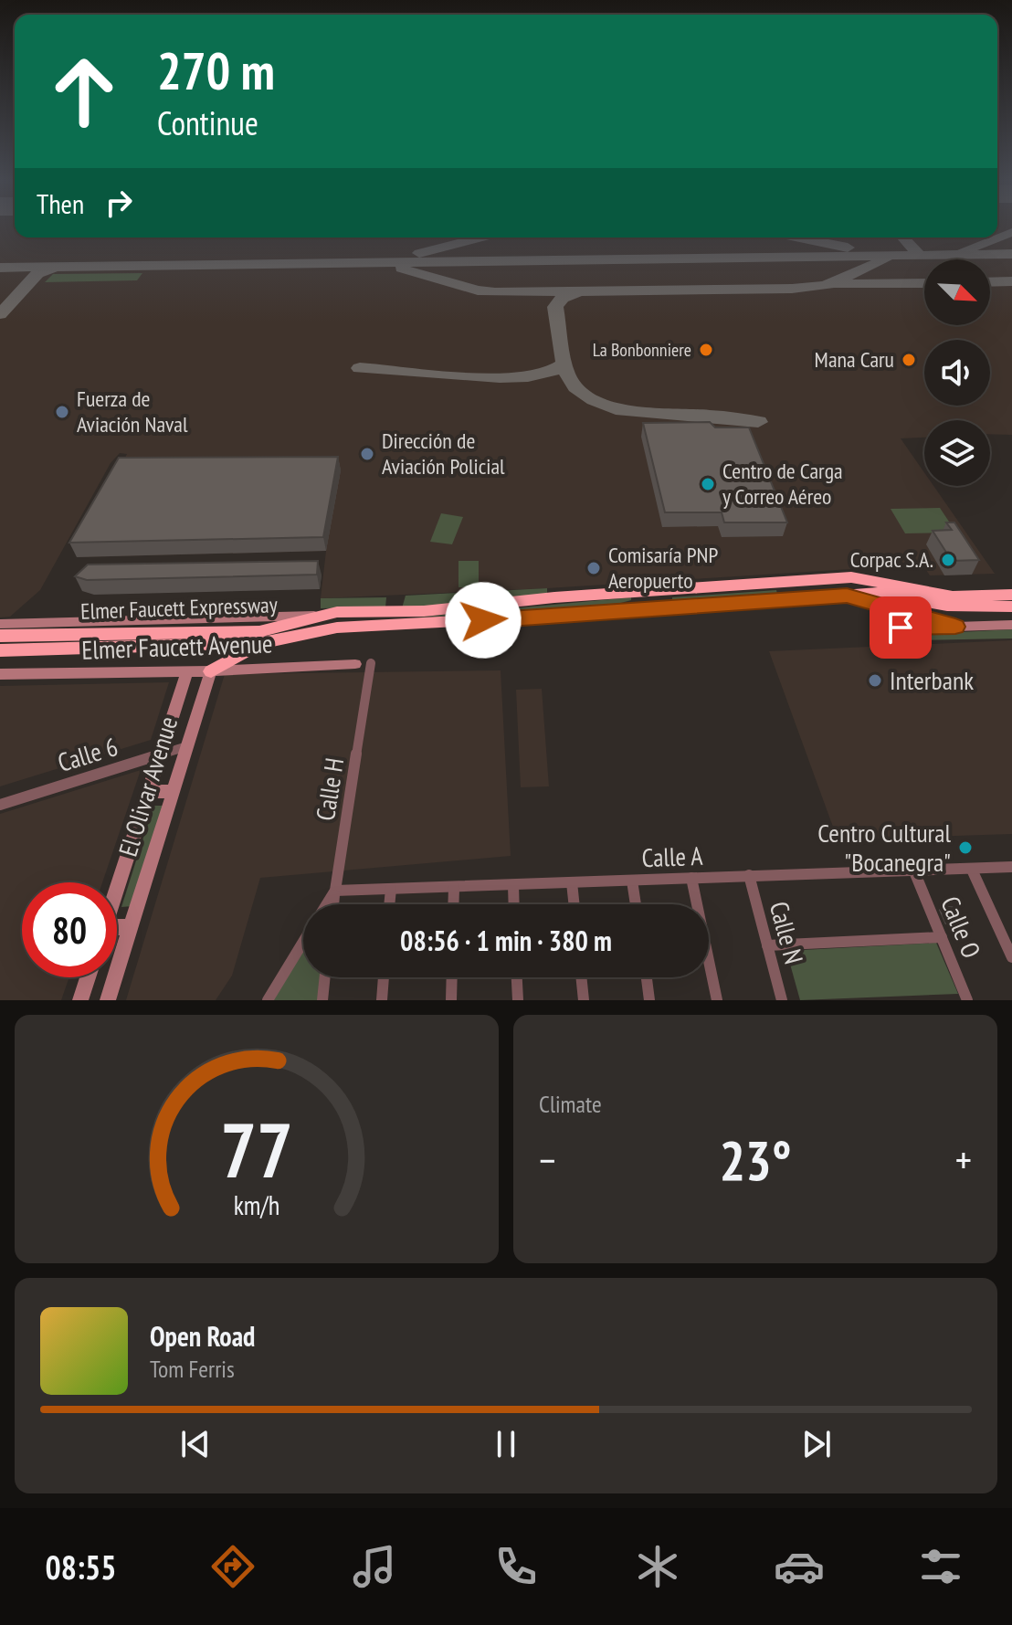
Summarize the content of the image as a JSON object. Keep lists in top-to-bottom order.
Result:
{
  "streets": {
    "highway": ["Elmer Faucett Expressway"],
    "main road": ["Elmer Faucett Avenue", "El Olivar Avenue"],
    "street": [
      "Calle 6",
      "Calle H",
      "Calle A",
      "Calle O",
      "Calle N"
    ]
  },
  "crossings": [
    ["Elmer Faucett Expressway", "Elmer Faucett Avenue"],
    ["Elmer Faucett Avenue", "El Olivar Avenue"],
    ["Calle 6", "El Olivar Avenue"],
    ["Calle H", "Calle A"],
    ["Calle A", "Calle O"],
    ["Calle A", "Calle N"]
  ],
  "places": [
    "La Bonbonniere",
    "Mana Caru",
    "Fuerza de Aviación Naval",
    "Dirección de Aviación Policial",
    "Centro de Carga y Correo Aéreo",
    "Corpac S.A.",
    "Comisaría PNP Aeropuerto",
    "Interbank",
    "Centro Cultural \"Bocanegra\""
  ],
  "north": "bottom right",
  "page": {
    "turn": ["270 m", "Continue"],
    "then": "Then",
    "limit": "80",
    "trip": "08:56 · 1 min · 380 m",
    "tile": "Climate",
    "heat": ["−", "23°", "+"],
    "song": ["Open Road", "Tom Ferris"],
    "tabs": "08:55",
    "gauge": ["77", "km/h"]
  }
}
